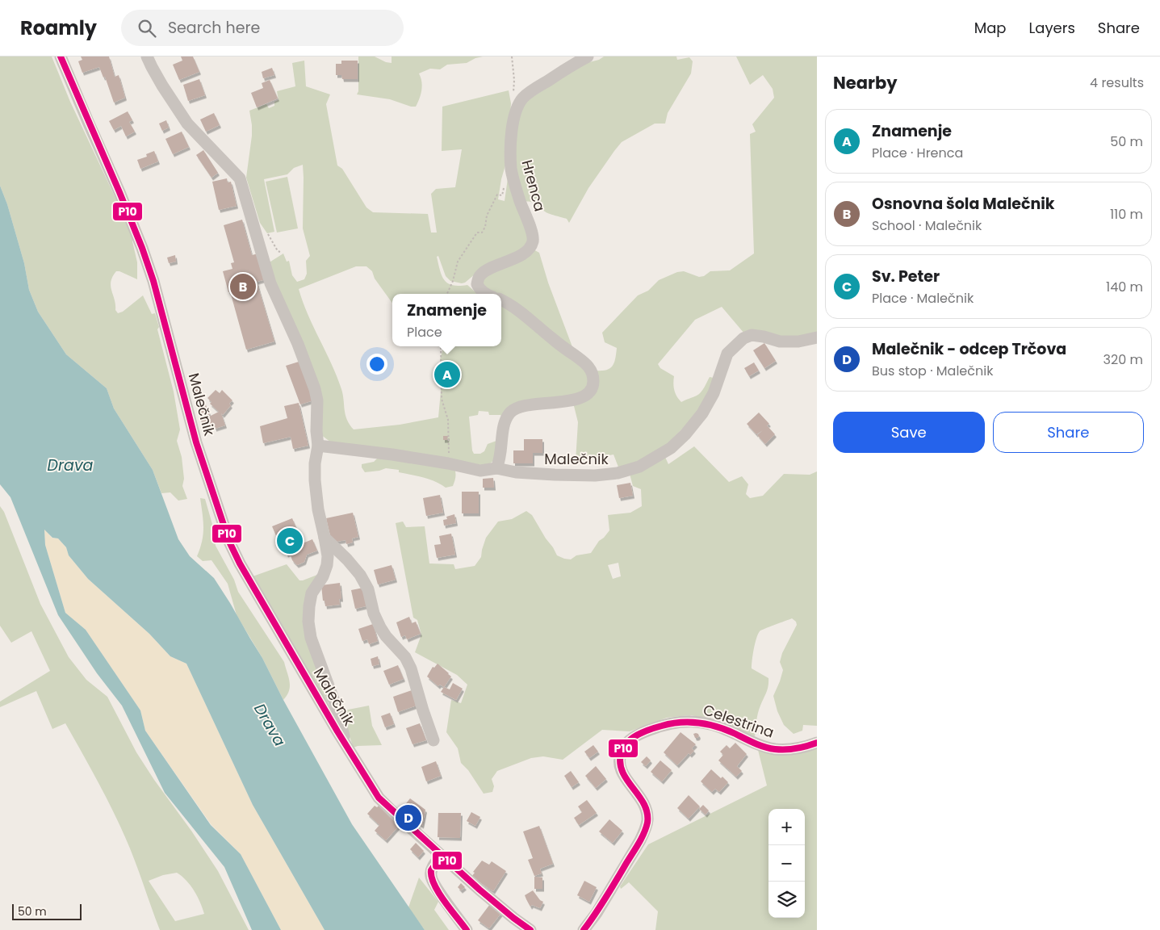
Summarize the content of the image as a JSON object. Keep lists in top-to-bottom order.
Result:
{
  "streets": {
    "street": ["Hrenca", "Malečnik", "Celestrina"]
  },
  "water": ["Drava"],
  "lines": ["transit line P10"],
  "scale_bar": "50 m",
  "page": {
    "header": "Roamly",
    "search": "Search here",
    "nav": ["Map", "Layers", "Share"],
    "heading": ["Nearby", "4 results"],
    "list": [
      {
        "mark": "A",
        "name": "Znamenje",
        "note": "Place · Hrenca",
        "value": "50 m"
      },
      {
        "mark": "B",
        "name": "Osnovna šola Malečnik",
        "note": "School · Malečnik",
        "value": "110 m"
      },
      {
        "mark": "C",
        "name": "Sv. Peter",
        "note": "Place · Malečnik",
        "value": "140 m"
      },
      {
        "mark": "D",
        "name": "Malečnik - odcep Trčova",
        "note": "Bus stop · Malečnik",
        "value": "320 m"
      }
    ],
    "pins": [
      "B",
      "A",
      "C",
      "D"
    ],
    "popup": ["Znamenje", "Place"],
    "buttons": ["Save", "Share"],
    "map_buttons": ["+", "−"],
    "scale": "50 m"
  }
}
